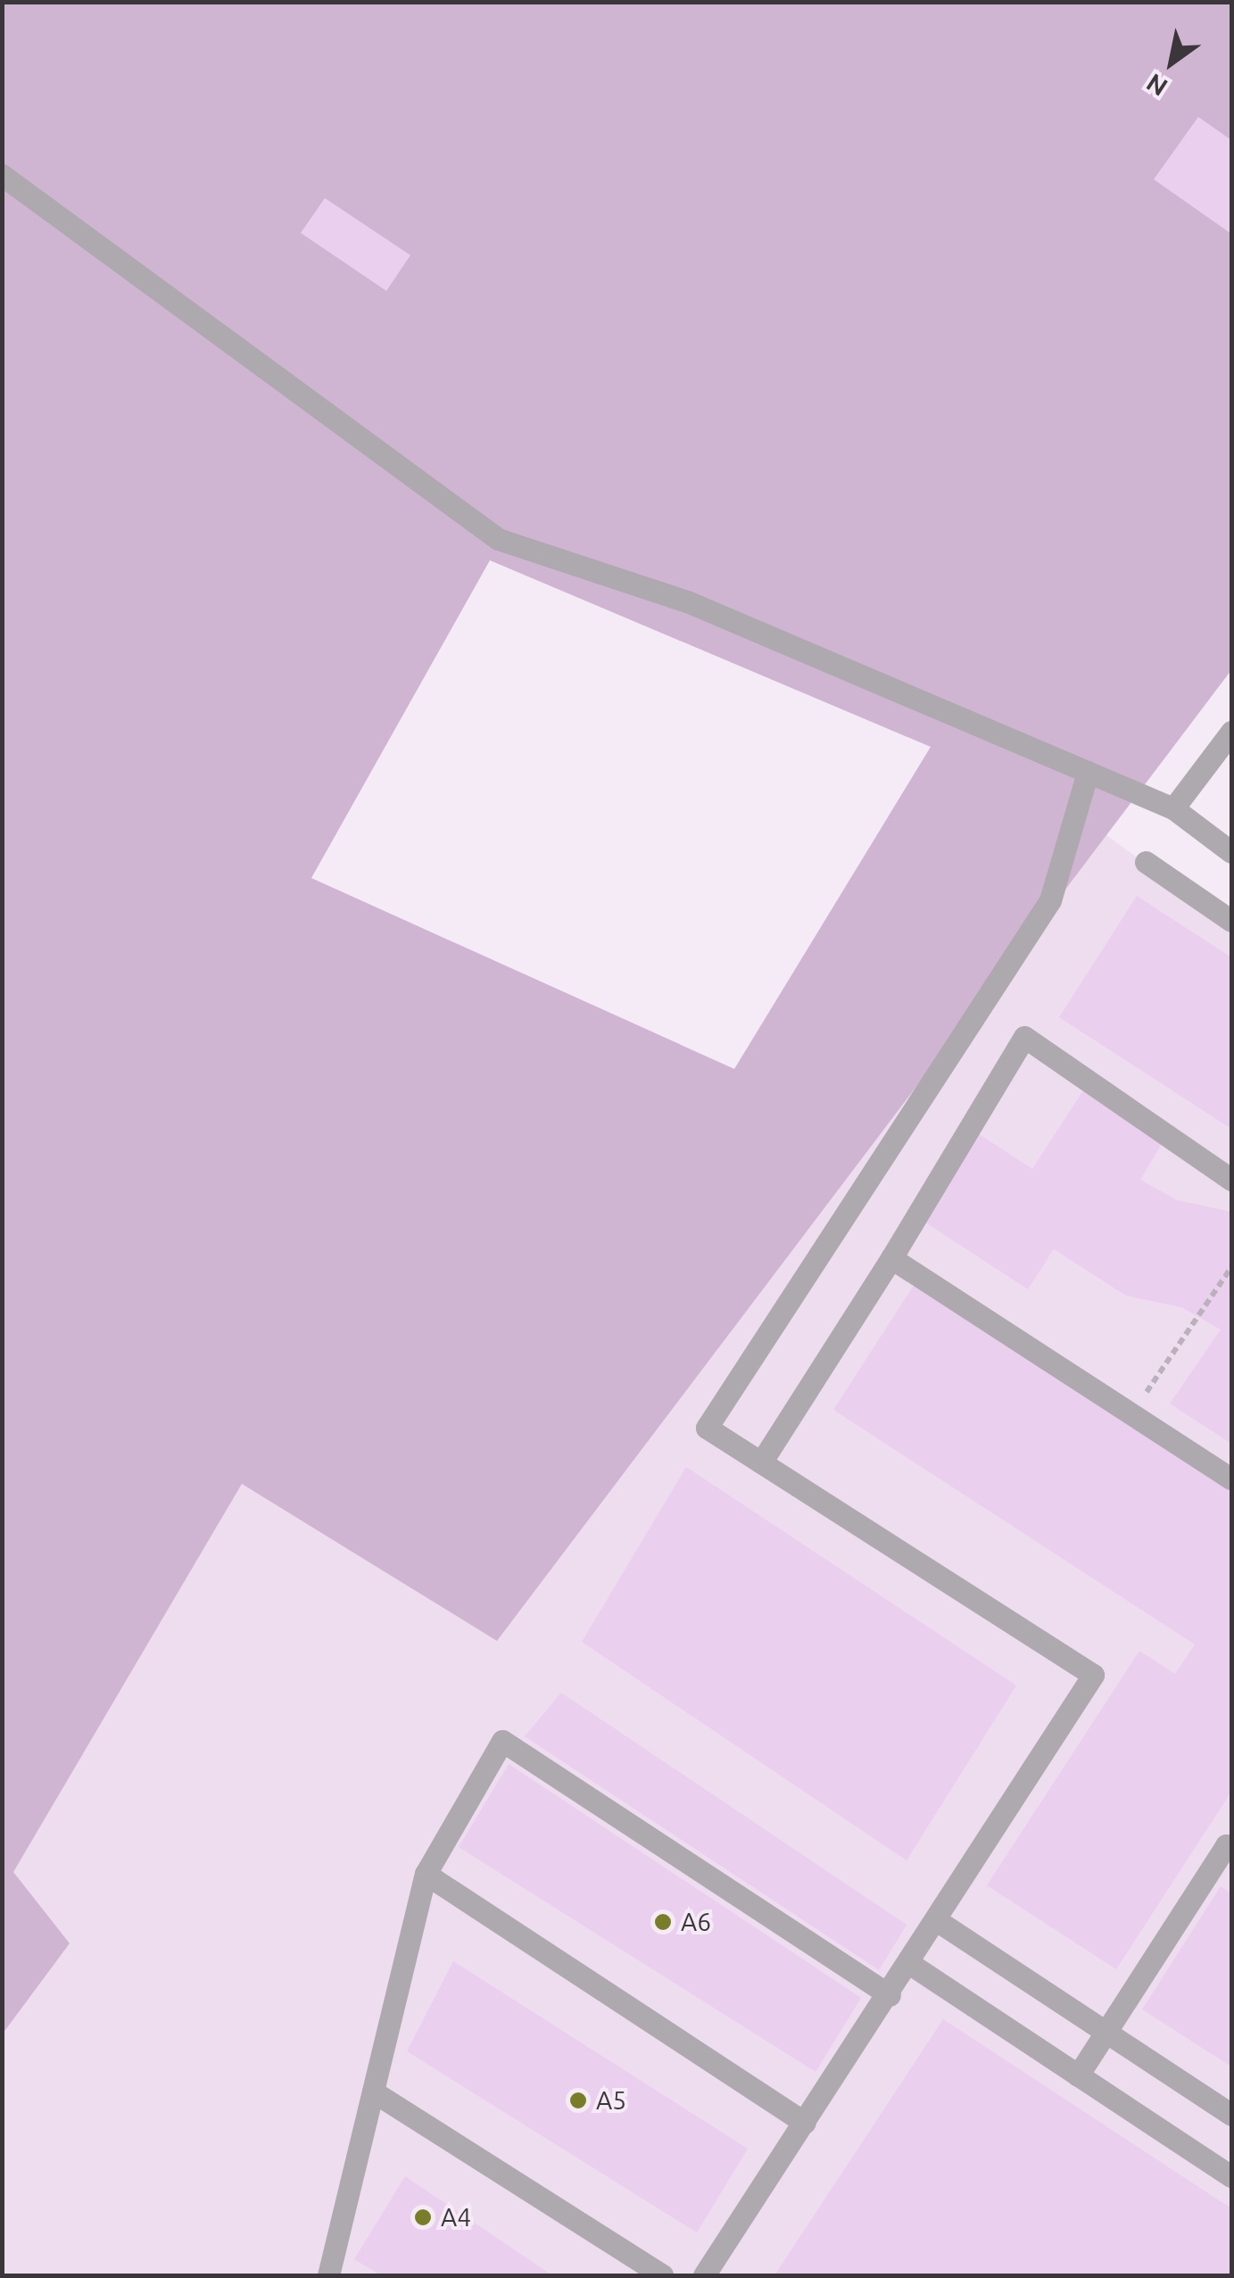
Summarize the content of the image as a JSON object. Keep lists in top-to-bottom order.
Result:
{
  "places": ["A6", "A5", "A4"],
  "north": "bottom left"
}
